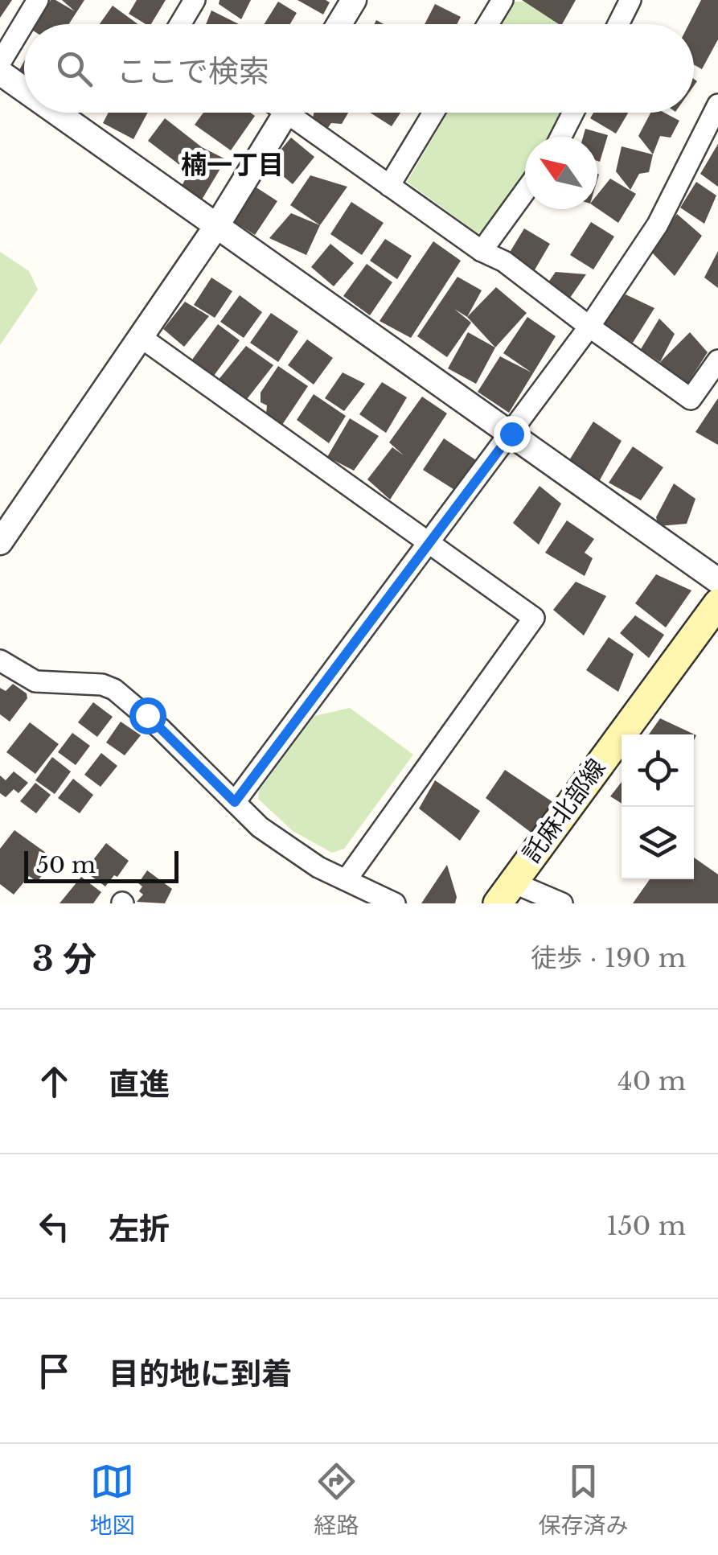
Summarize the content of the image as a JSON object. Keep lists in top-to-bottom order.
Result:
{
  "streets": {
    "main road": ["託麻北部線"]
  },
  "districts": ["楠一丁目"],
  "scale_bar": "50 m",
  "north": "top left",
  "page": {
    "search": "ここで検索",
    "scale": "50 m",
    "heading": ["3 分", "徒歩 · 190 m"],
    "list": [
      ["直進", "40 m"],
      ["左折", "150 m"],
      "目的地に到着"
    ],
    "nav": ["地図", "経路", "保存済み"]
  }
}
